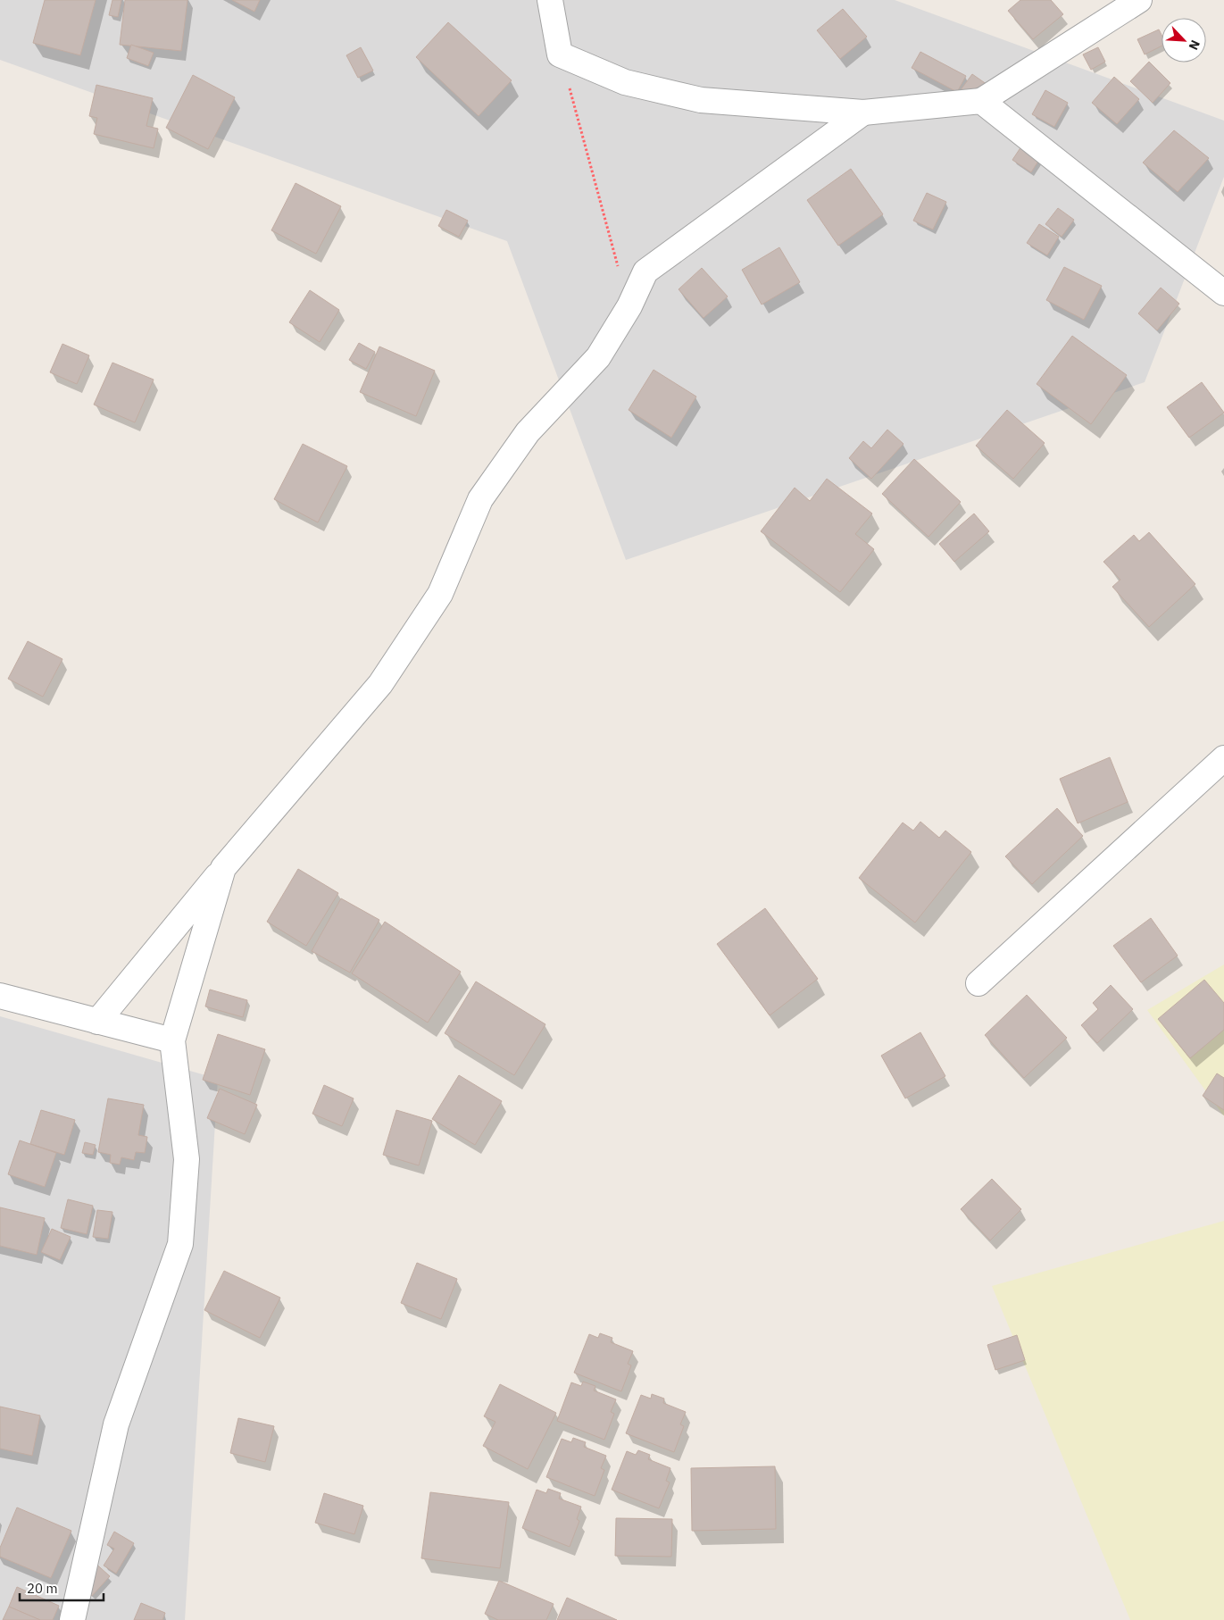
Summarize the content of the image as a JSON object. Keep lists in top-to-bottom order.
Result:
{
  "scale_bar": "20 m",
  "north": "bottom right"
}
